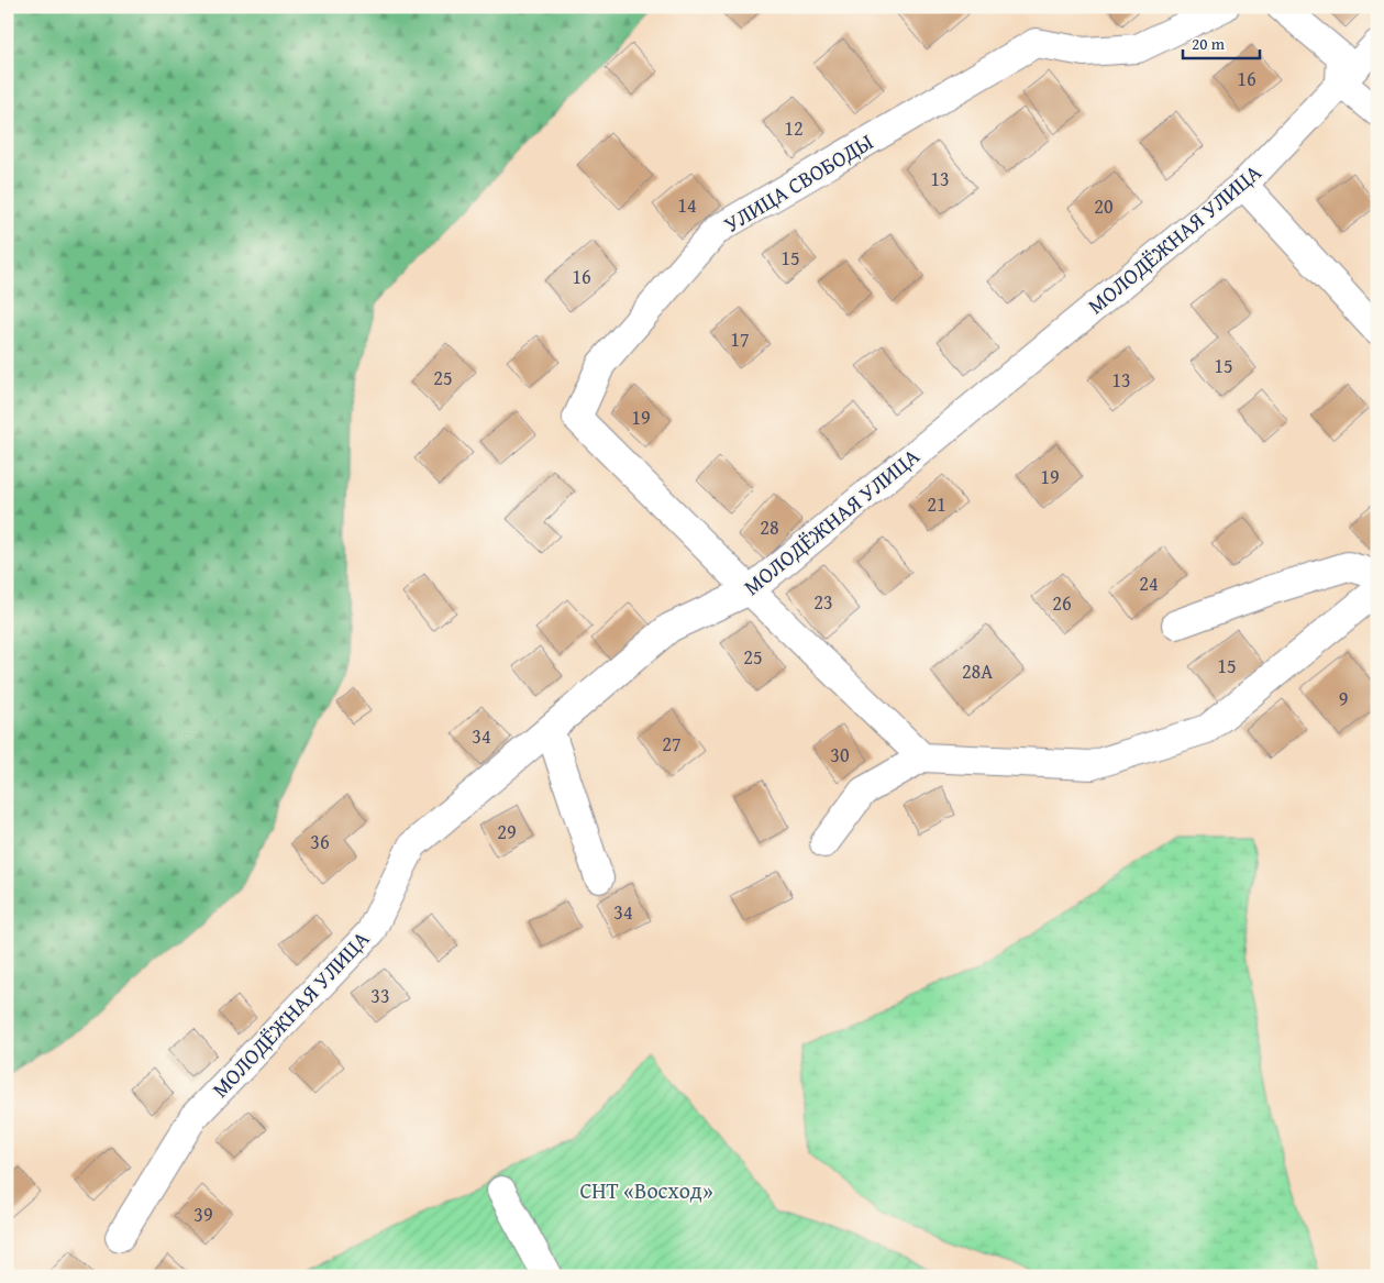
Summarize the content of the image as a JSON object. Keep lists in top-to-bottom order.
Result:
{
  "streets": {
    "street": ["УЛИЦА СВОБОДЫ", "МОЛОДЁЖНАЯ УЛИЦА"]
  },
  "crossings": [
    ["УЛИЦА СВОБОДЫ", "МОЛОДЁЖНАЯ УЛИЦА"]
  ],
  "parks": ["СНТ «Восход»"],
  "house_numbers": [
    "16",
    "12",
    "13",
    "14",
    "20",
    "15",
    "16",
    "17",
    "15",
    "25",
    "13",
    "19",
    "19",
    "21",
    "28",
    "24",
    "23",
    "26",
    "25",
    "15",
    "28А",
    "9",
    "34",
    "27",
    "30",
    "29",
    "36",
    "34",
    "33",
    "39"
  ],
  "scale_bar": "20 m"
}
